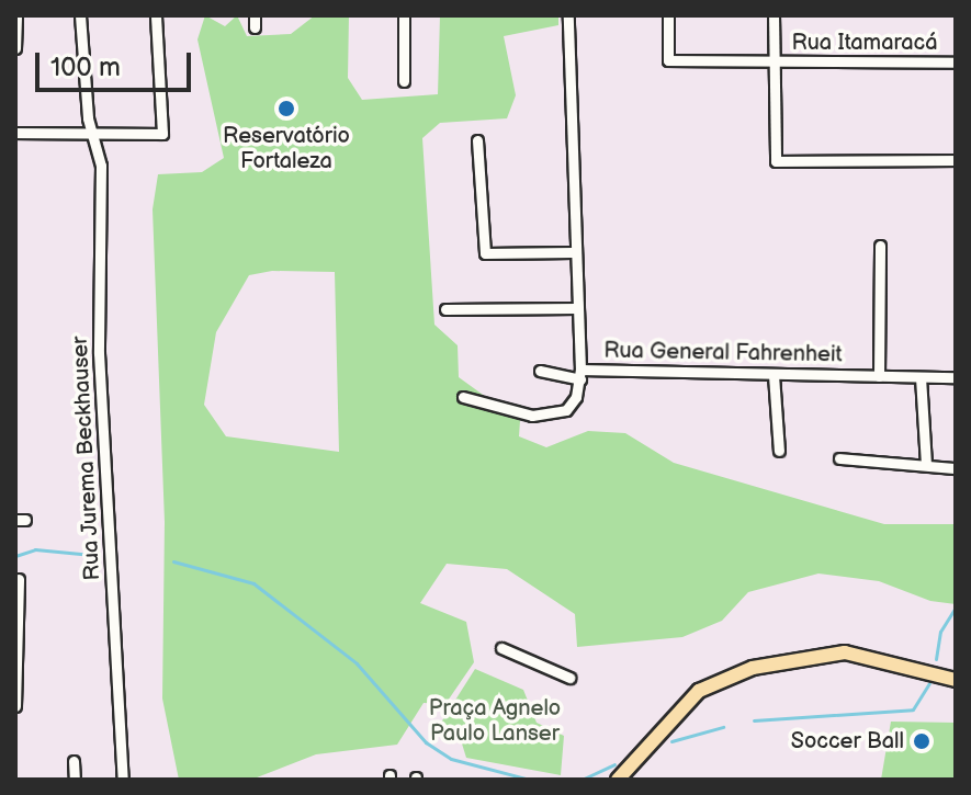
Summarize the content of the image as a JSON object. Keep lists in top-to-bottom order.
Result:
{
  "streets": {
    "street": ["Rua Itamaracá", "Rua General Fahrenheit", "Rua Jurema Beckhauser"]
  },
  "parks": ["Praça Agnelo Paulo Lanser"],
  "places": ["Reservatório Fortaleza", "Soccer Ball"],
  "scale_bar": "100 m"
}
